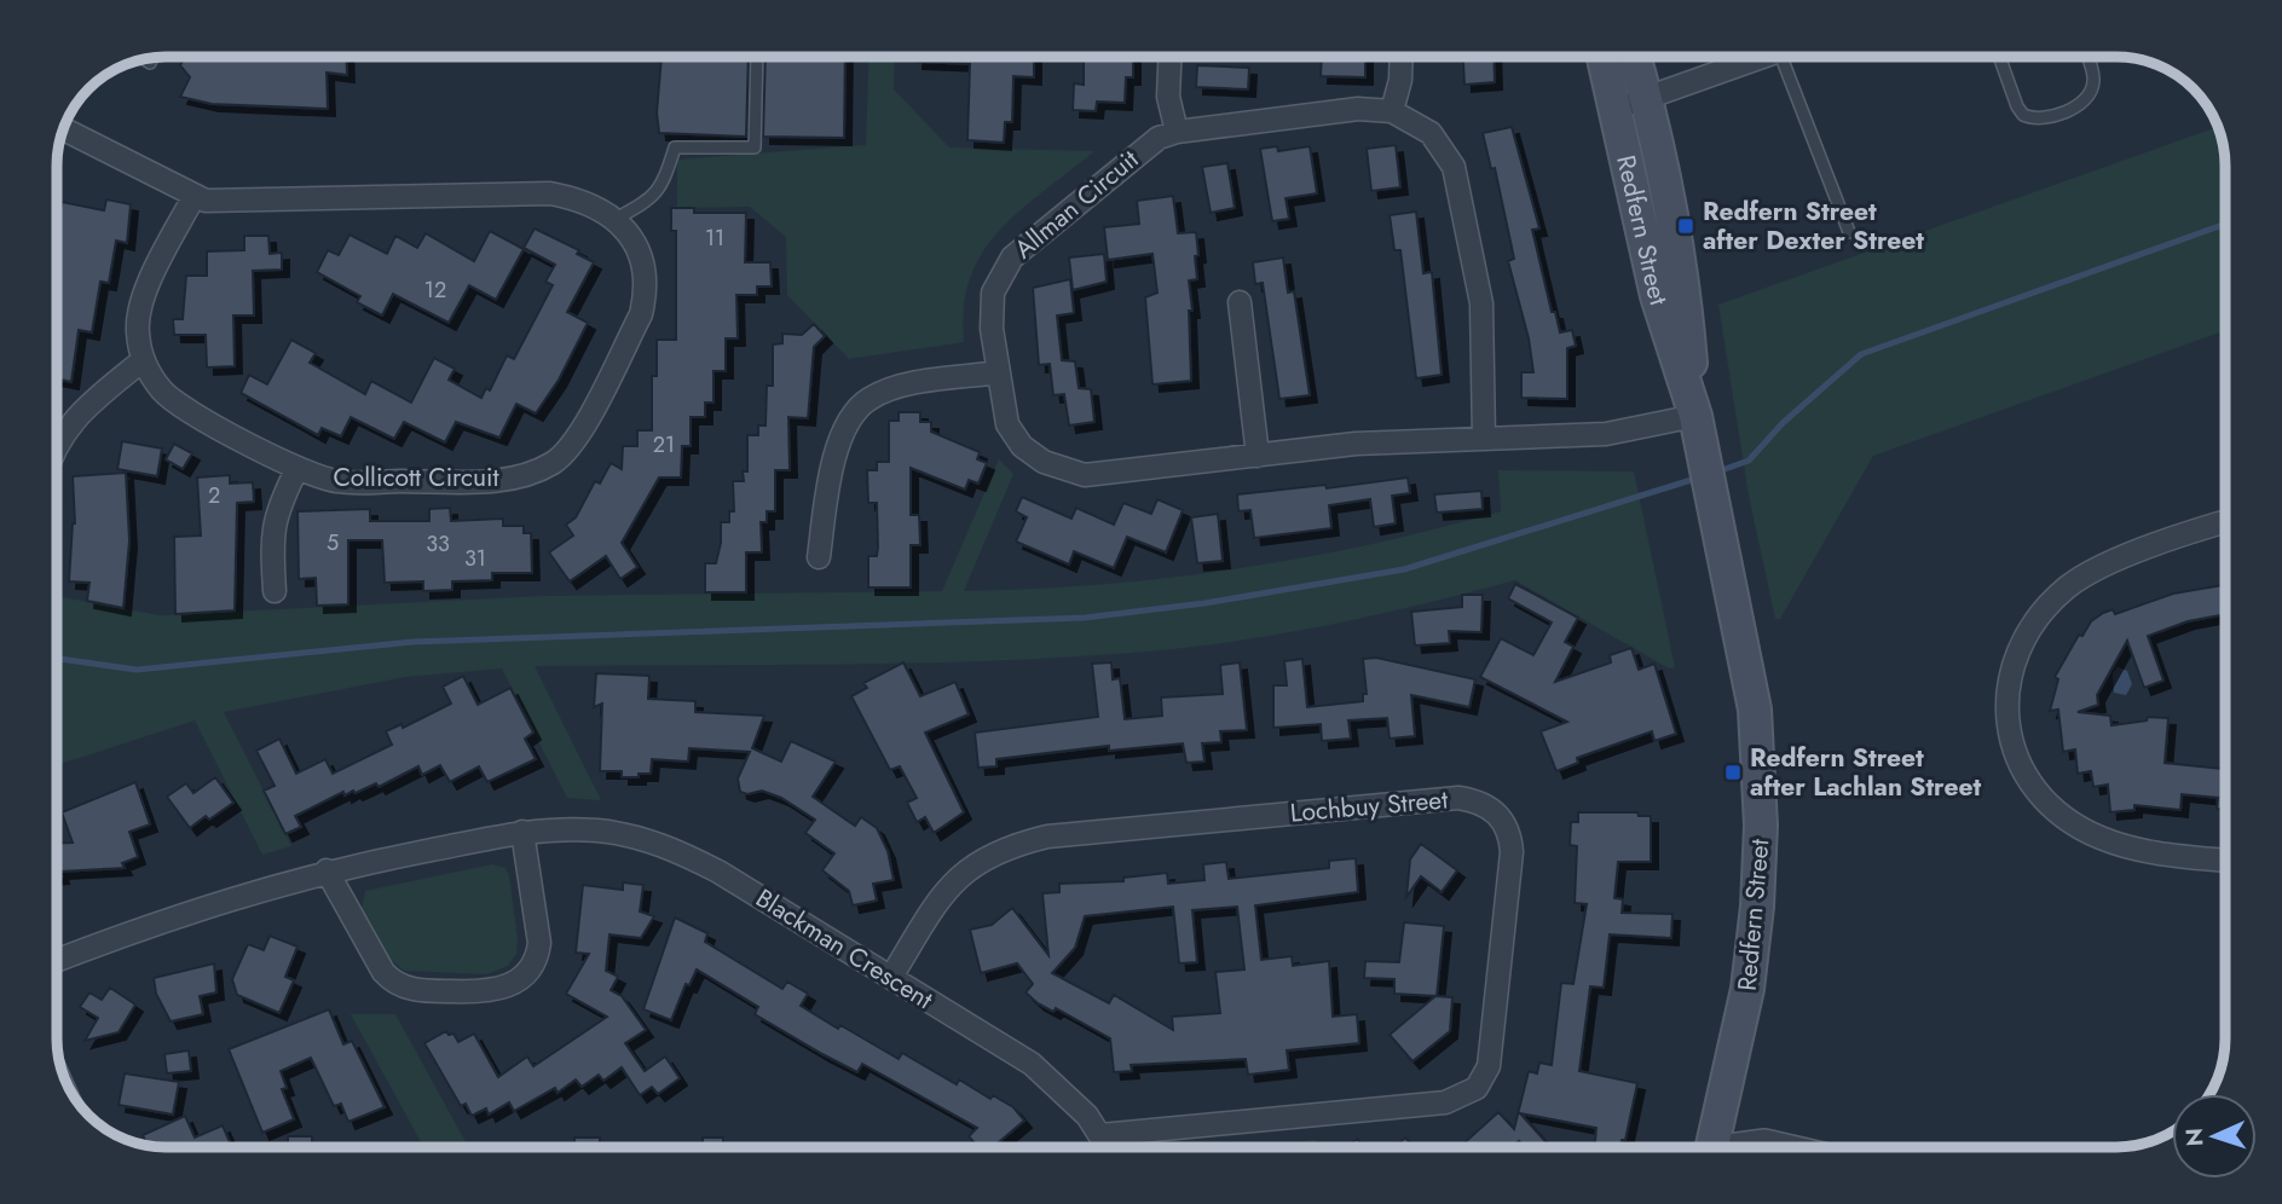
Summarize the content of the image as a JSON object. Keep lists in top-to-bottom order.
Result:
{
  "streets": {
    "main road": ["Redfern Street"],
    "street": [
      "Allman Circuit",
      "Collicott Circuit",
      "Lochbuy Street",
      "Blackman Crescent"
    ]
  },
  "crossings": [
    ["Allman Circuit", "Redfern Street"],
    ["Lochbuy Street", "Blackman Crescent"]
  ],
  "places": {
    "transit": ["Redfern Street after Dexter Street", "Redfern Street after Lachlan Street"]
  },
  "house_numbers": [
    "11",
    "12",
    "21",
    "2",
    "5",
    "33",
    "31"
  ],
  "north": "left"
}
